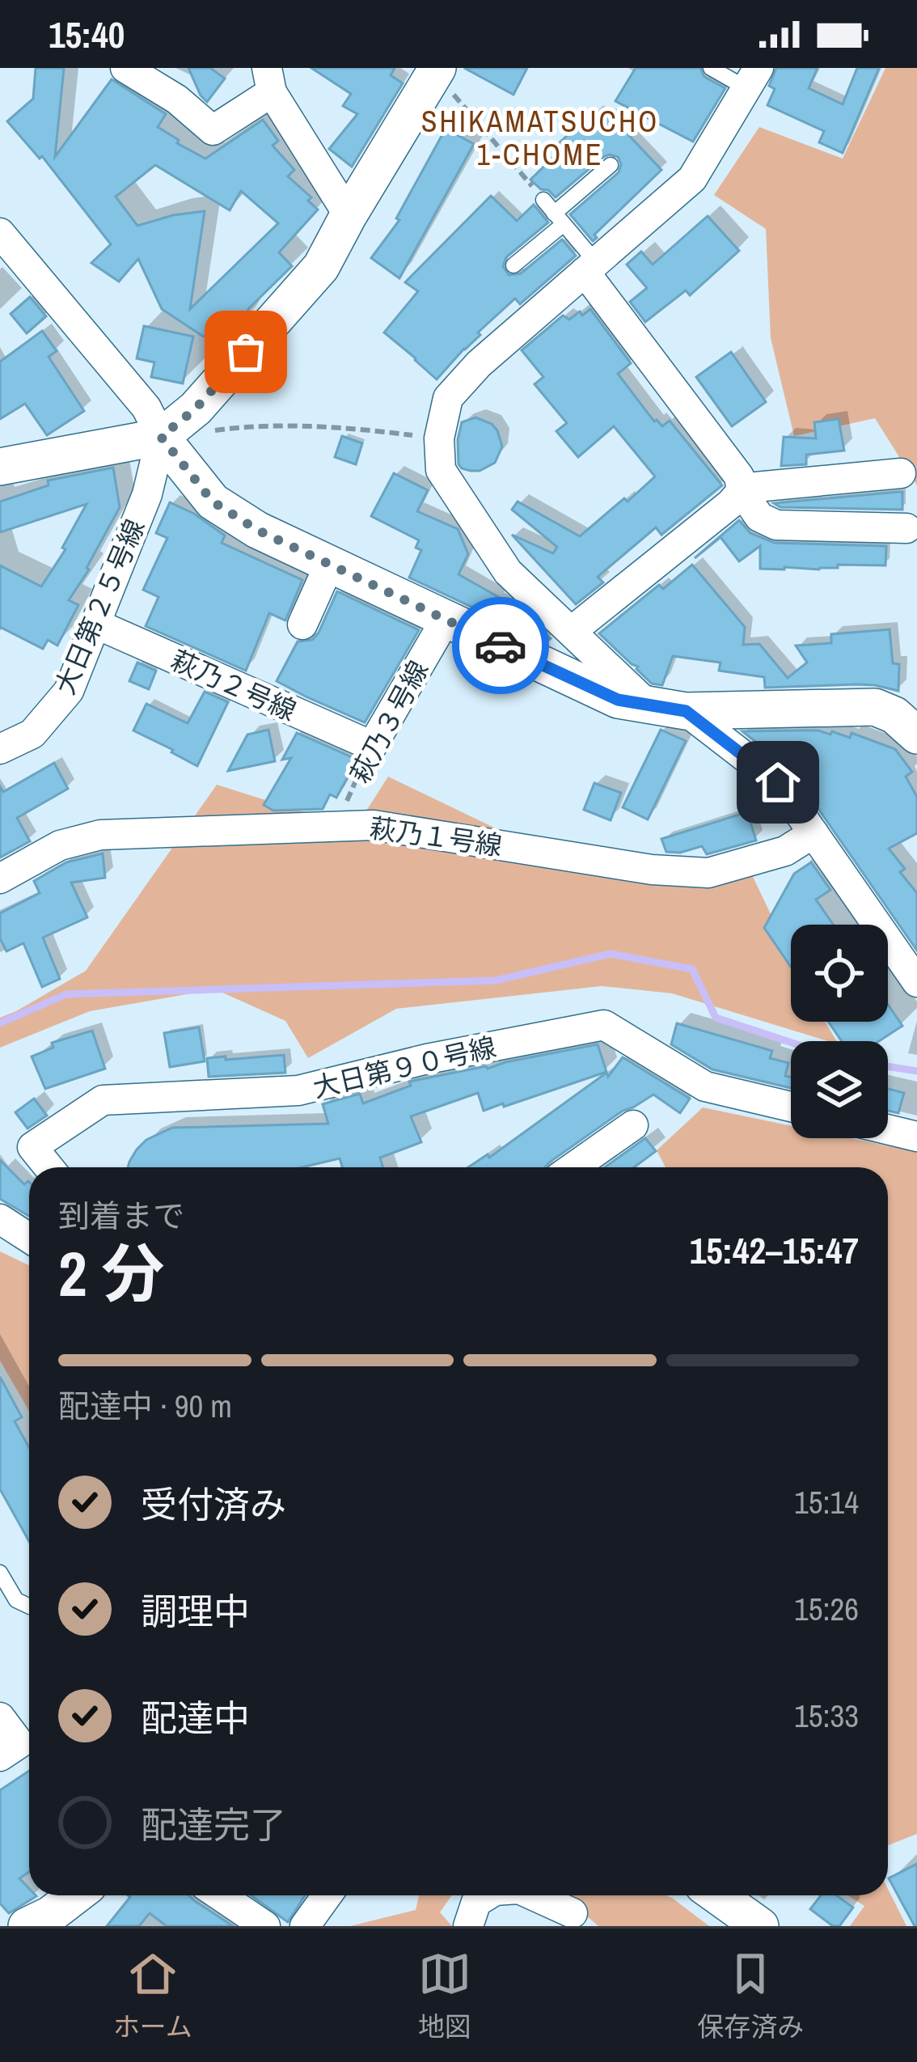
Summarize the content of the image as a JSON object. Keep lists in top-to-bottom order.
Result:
{
  "streets": {
    "street": [
      "大日第２５号線",
      "萩乃２号線",
      "萩乃３号線",
      "萩乃１号線",
      "大日第９０号線"
    ]
  },
  "crossings": [
    ["大日第２５号線", "萩乃２号線"],
    ["萩乃２号線", "萩乃３号線"],
    ["萩乃３号線", "萩乃１号線"]
  ],
  "districts": ["SHIKAMATSUCHO 1-CHOME"],
  "page": {
    "status": "15:40",
    "heading": ["2 分", "到着まで", "15:42–15:47"],
    "bar": "配達中 · 90 m",
    "list": [
      ["受付済み", "15:14"],
      ["調理中", "15:26"],
      ["配達中", "15:33"],
      "配達完了"
    ],
    "tabs": ["ホーム", "地図", "保存済み"]
  }
}
